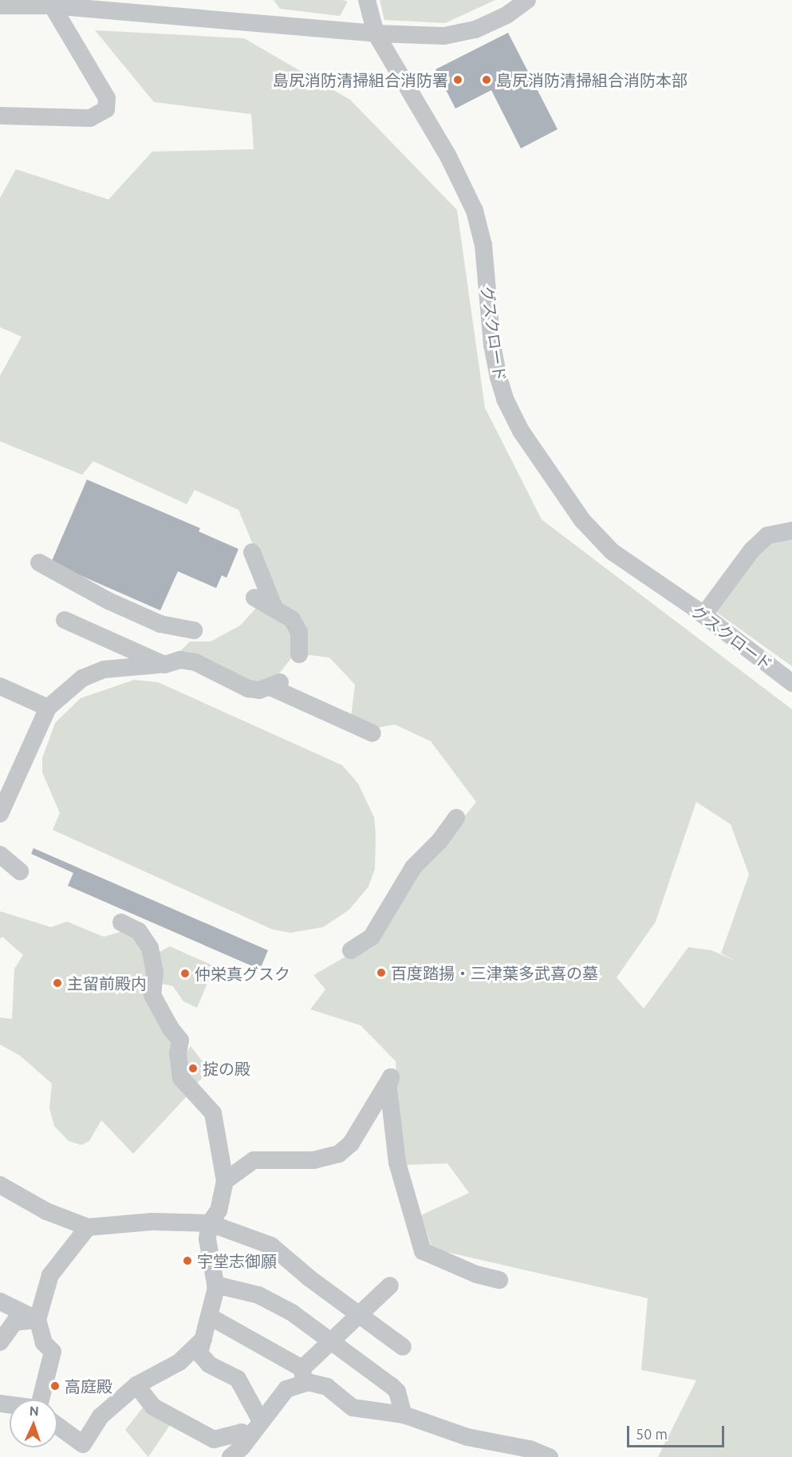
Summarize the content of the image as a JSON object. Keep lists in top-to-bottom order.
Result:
{
  "streets": {
    "street": ["グスクロード"]
  },
  "places": [
    "島尻消防清掃組合消防署",
    "島尻消防清掃組合消防本部",
    "百度踏揚・三津葉多武喜の墓",
    "仲栄真グスク",
    "主留前殿内",
    "掟の殿",
    "宇堂志御願",
    "高庭殿"
  ],
  "scale_bar": "50 m",
  "north": "top"
}
